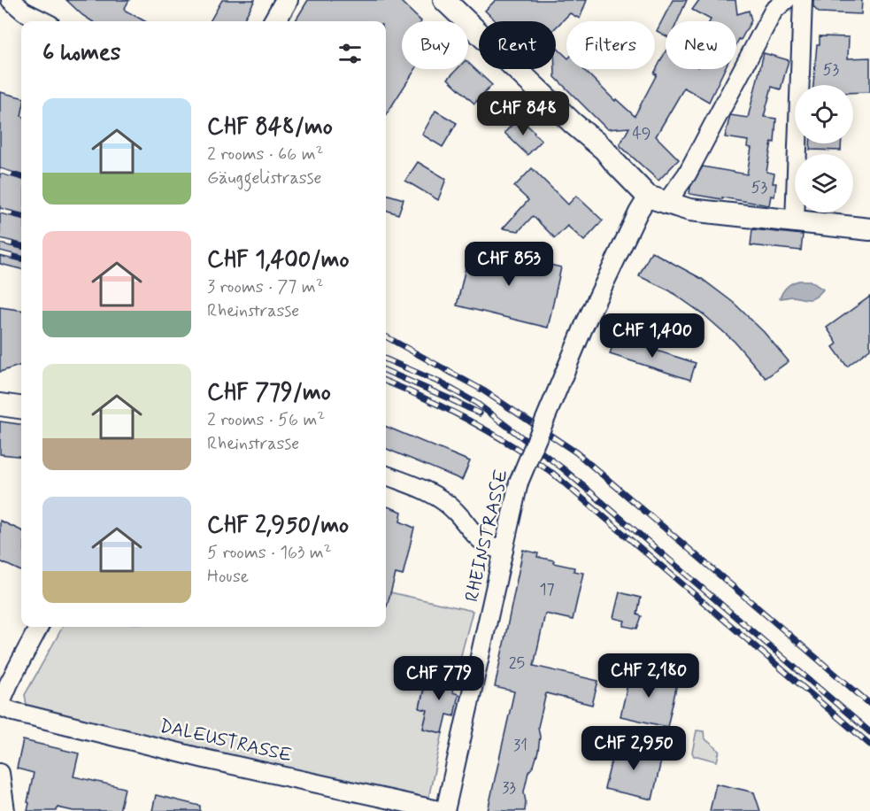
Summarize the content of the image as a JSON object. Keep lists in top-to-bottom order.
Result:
{
  "streets": {
    "street": ["RHEINSTRASSE", "DALEUSTRASSE"]
  },
  "crossings": [
    ["RHEINSTRASSE", "DALEUSTRASSE"]
  ],
  "house_numbers": [
    "53",
    "49",
    "53",
    "17",
    "25",
    "31",
    "33"
  ],
  "page": {
    "chip": [
      "Buy",
      "Rent",
      "Filters",
      "New"
    ],
    "heading": "6 homes",
    "list": [
      {
        "name": "CHF 848/mo",
        "note": "2 rooms · 66 m² · Gäuggelistrasse"
      },
      {
        "name": "CHF 1,400/mo",
        "note": "3 rooms · 77 m² · Rheinstrasse"
      },
      {
        "name": "CHF 779/mo",
        "note": "2 rooms · 56 m² · Rheinstrasse"
      },
      {
        "name": "CHF 2,950/mo",
        "note": "5 rooms · 163 m² · House"
      }
    ],
    "price": [
      "CHF 848",
      "CHF 853",
      "CHF 1,400",
      "CHF 2,180",
      "CHF 779",
      "CHF 2,950"
    ]
  }
}
